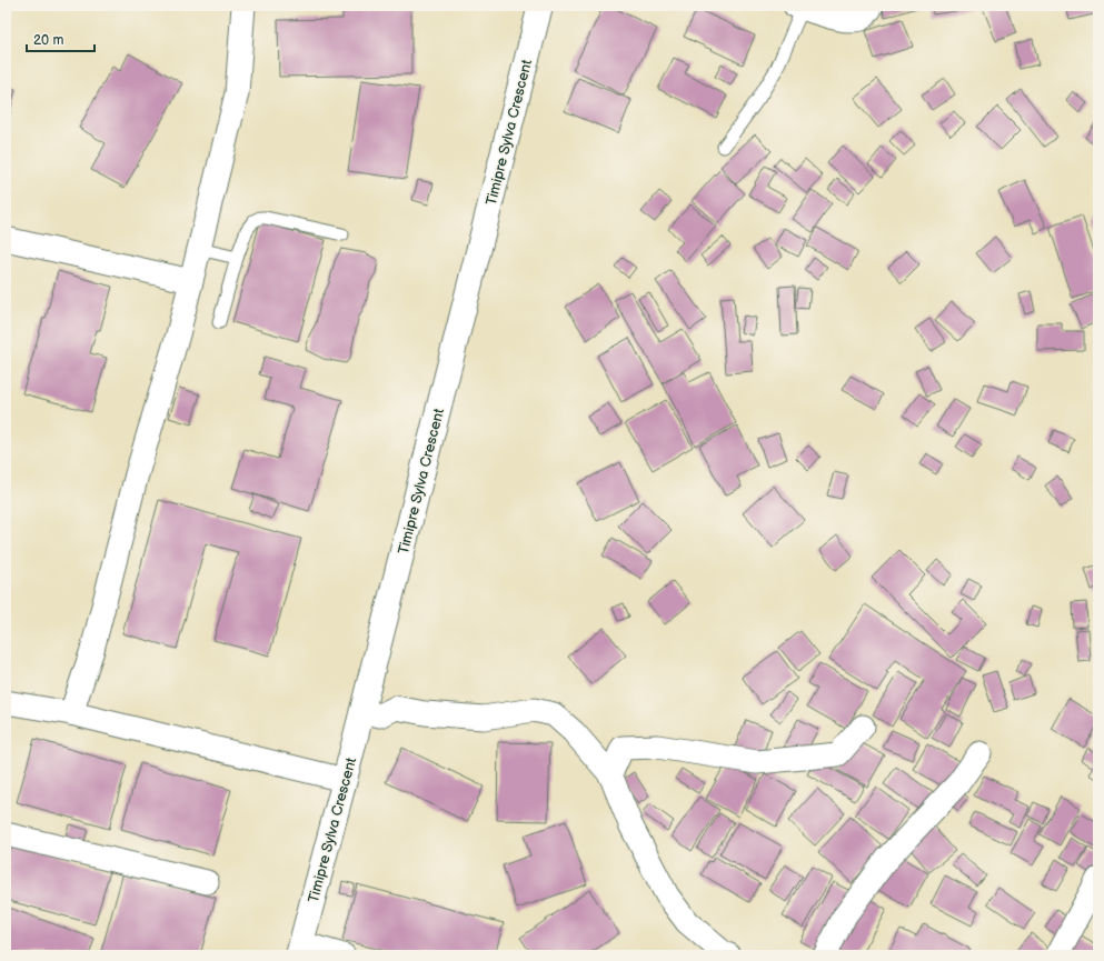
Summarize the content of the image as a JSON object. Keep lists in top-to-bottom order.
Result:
{
  "streets": {
    "street": ["Timipre Sylva Crescent"]
  },
  "scale_bar": "20 m"
}
